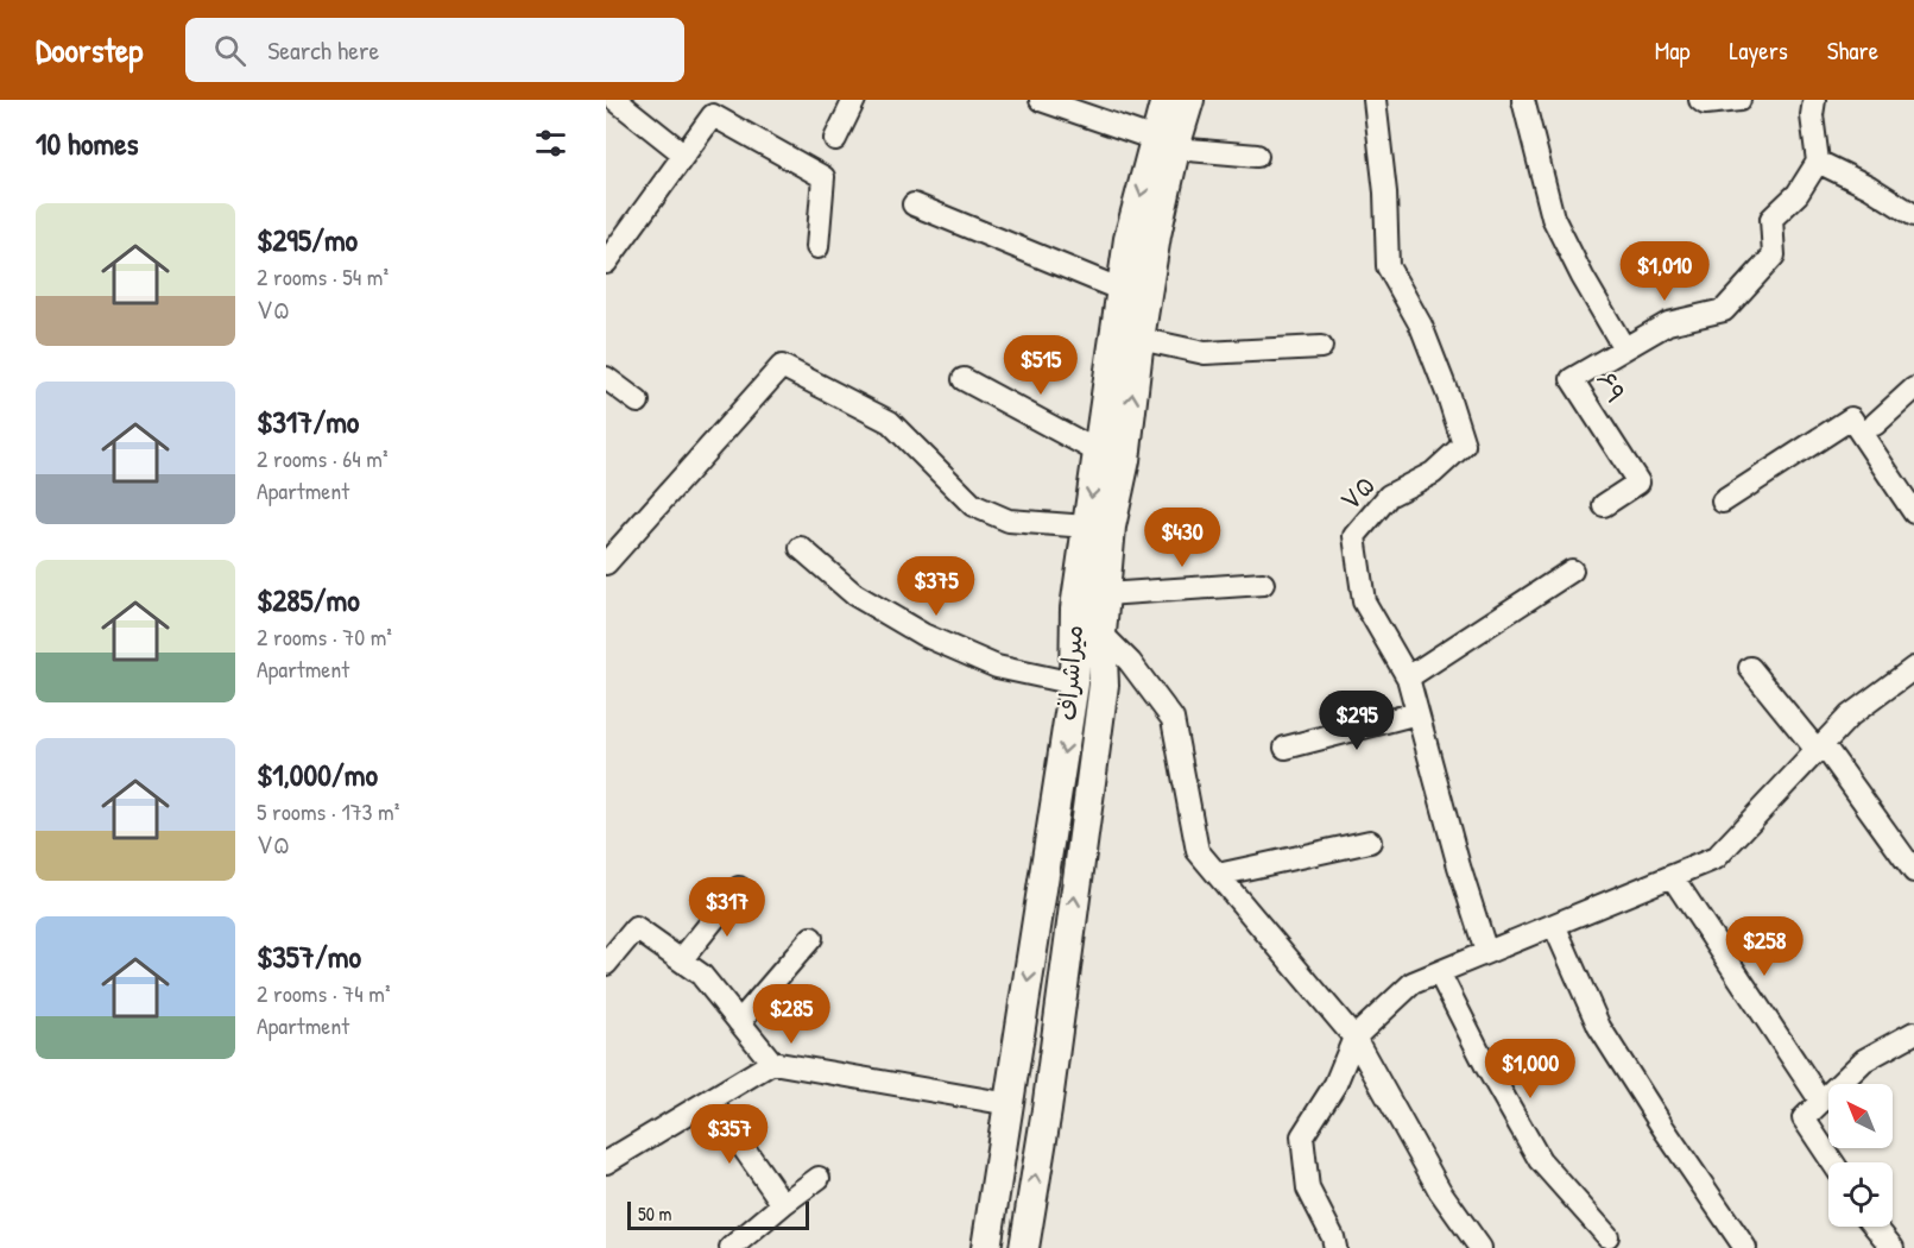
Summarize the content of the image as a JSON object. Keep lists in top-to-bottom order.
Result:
{
  "streets": {
    "street": ["۶۹", "۷۵", "میراشراف"]
  },
  "scale_bar": "50 m",
  "north": "top left",
  "page": {
    "header": "Doorstep",
    "search": "Search here",
    "nav": ["Map", "Layers", "Share"],
    "heading": "10 homes",
    "list": [
      {
        "name": "$295/mo",
        "note": "2 rooms · 54 m² · ۷۵"
      },
      {
        "name": "$317/mo",
        "note": "2 rooms · 64 m² · Apartment"
      },
      {
        "name": "$285/mo",
        "note": "2 rooms · 70 m² · Apartment"
      },
      {
        "name": "$1,000/mo",
        "note": "5 rooms · 173 m² · ۷۵"
      },
      {
        "name": "$357/mo",
        "note": "2 rooms · 74 m² · Apartment"
      }
    ],
    "price": [
      "$1,010",
      "$515",
      "$430",
      "$375",
      "$295",
      "$317",
      "$258",
      "$285",
      "$1,000",
      "$357"
    ],
    "scale": "50 m"
  }
}
